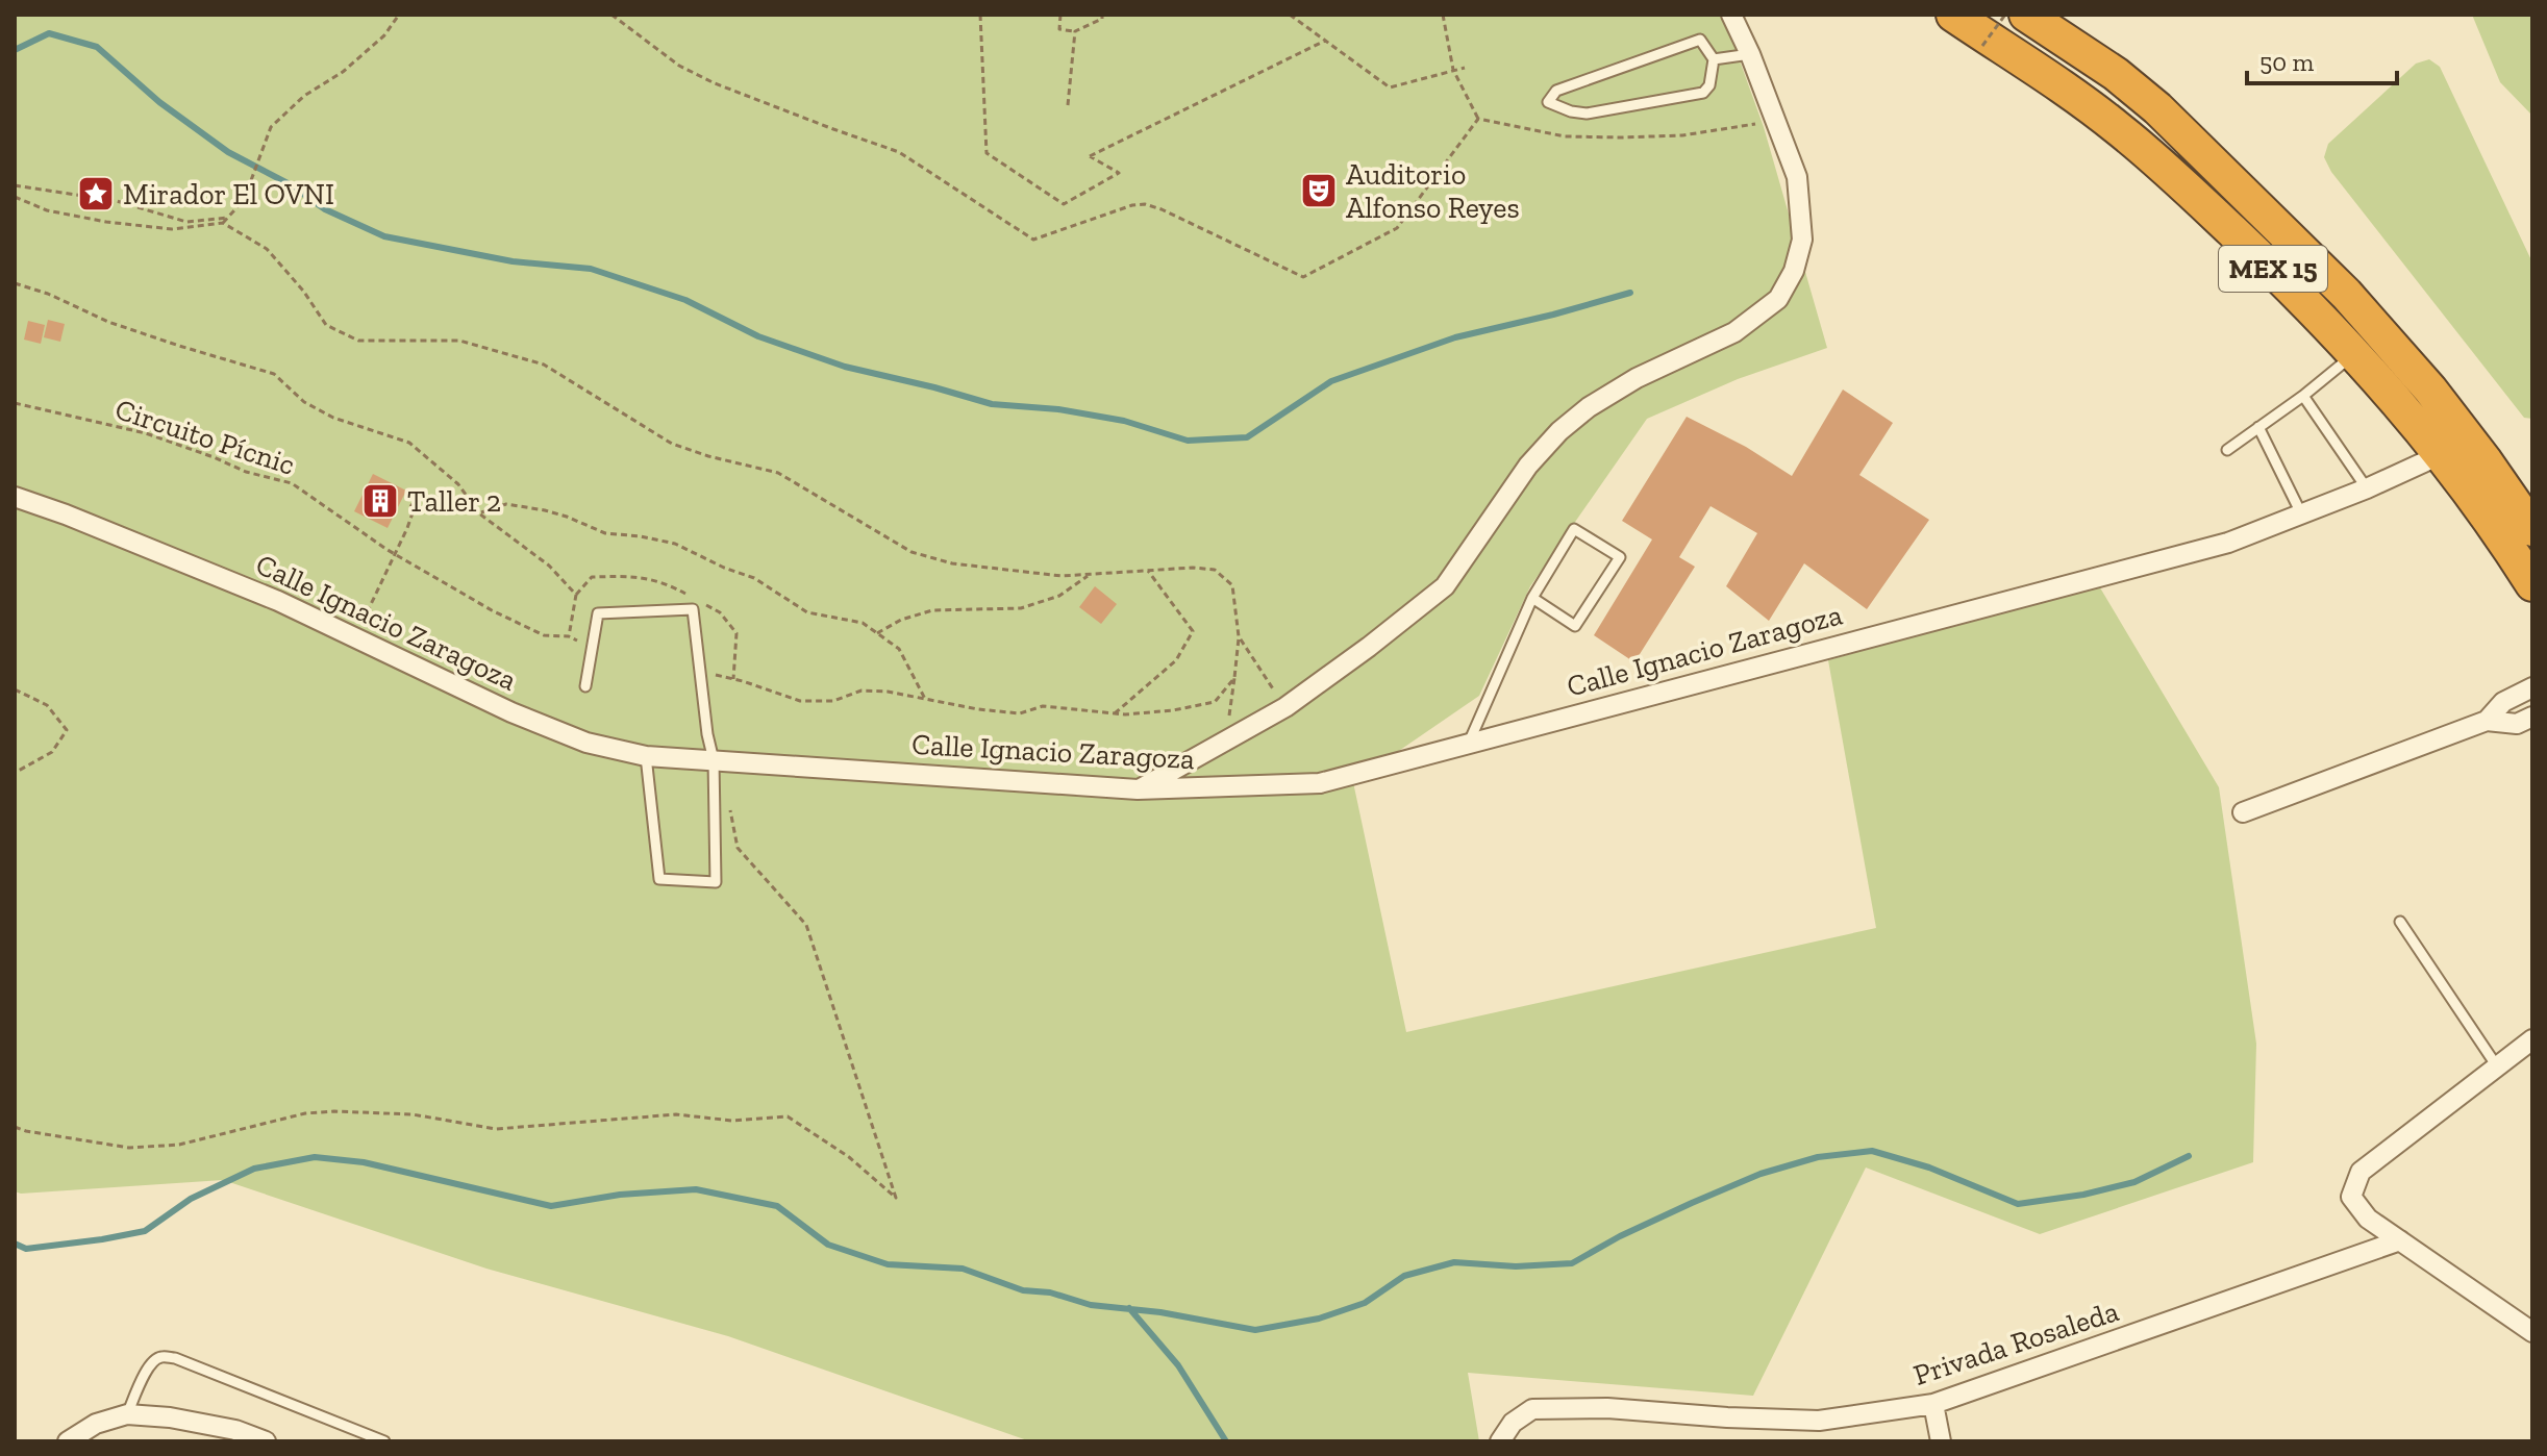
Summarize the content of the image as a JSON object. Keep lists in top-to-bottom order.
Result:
{
  "streets": {
    "highway": ["MEX 15"],
    "street": ["Calle Ignacio Zaragoza", "Privada Rosaleda"],
    "path": ["Circuito Pícnic"]
  },
  "crossings": [
    ["MEX 15", "Calle Ignacio Zaragoza"]
  ],
  "places": {
    "theatre": ["Auditorio Alfonso Reyes"],
    "place": ["Mirador El OVNI"],
    "building": ["Taller 2"]
  },
  "scale_bar": "50 m"
}
